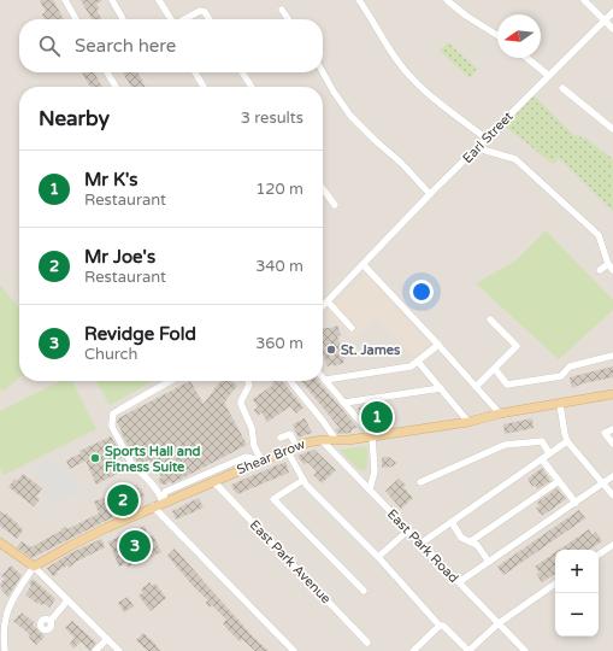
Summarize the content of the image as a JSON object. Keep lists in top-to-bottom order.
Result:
{
  "streets": {
    "main road": ["Shear Brow"],
    "street": ["Earl Street", "East Park Road", "East Park Avenue"]
  },
  "crossings": [
    ["Shear Brow", "East Park Road"],
    ["Shear Brow", "East Park Avenue"]
  ],
  "places": ["St. James", "Sports Hall and Fitness Suite"],
  "north": "left",
  "page": {
    "search": "Search here",
    "heading": ["Nearby", "3 results"],
    "list": [
      {
        "mark": "1",
        "name": "Mr K's",
        "note": "Restaurant",
        "value": "120 m"
      },
      {
        "mark": "2",
        "name": "Mr Joe's",
        "note": "Restaurant",
        "value": "340 m"
      },
      {
        "mark": "3",
        "name": "Revidge Fold",
        "note": "Church",
        "value": "360 m"
      }
    ],
    "pins": ["1", "2", "3"],
    "map_buttons": ["+", "−"]
  }
}
